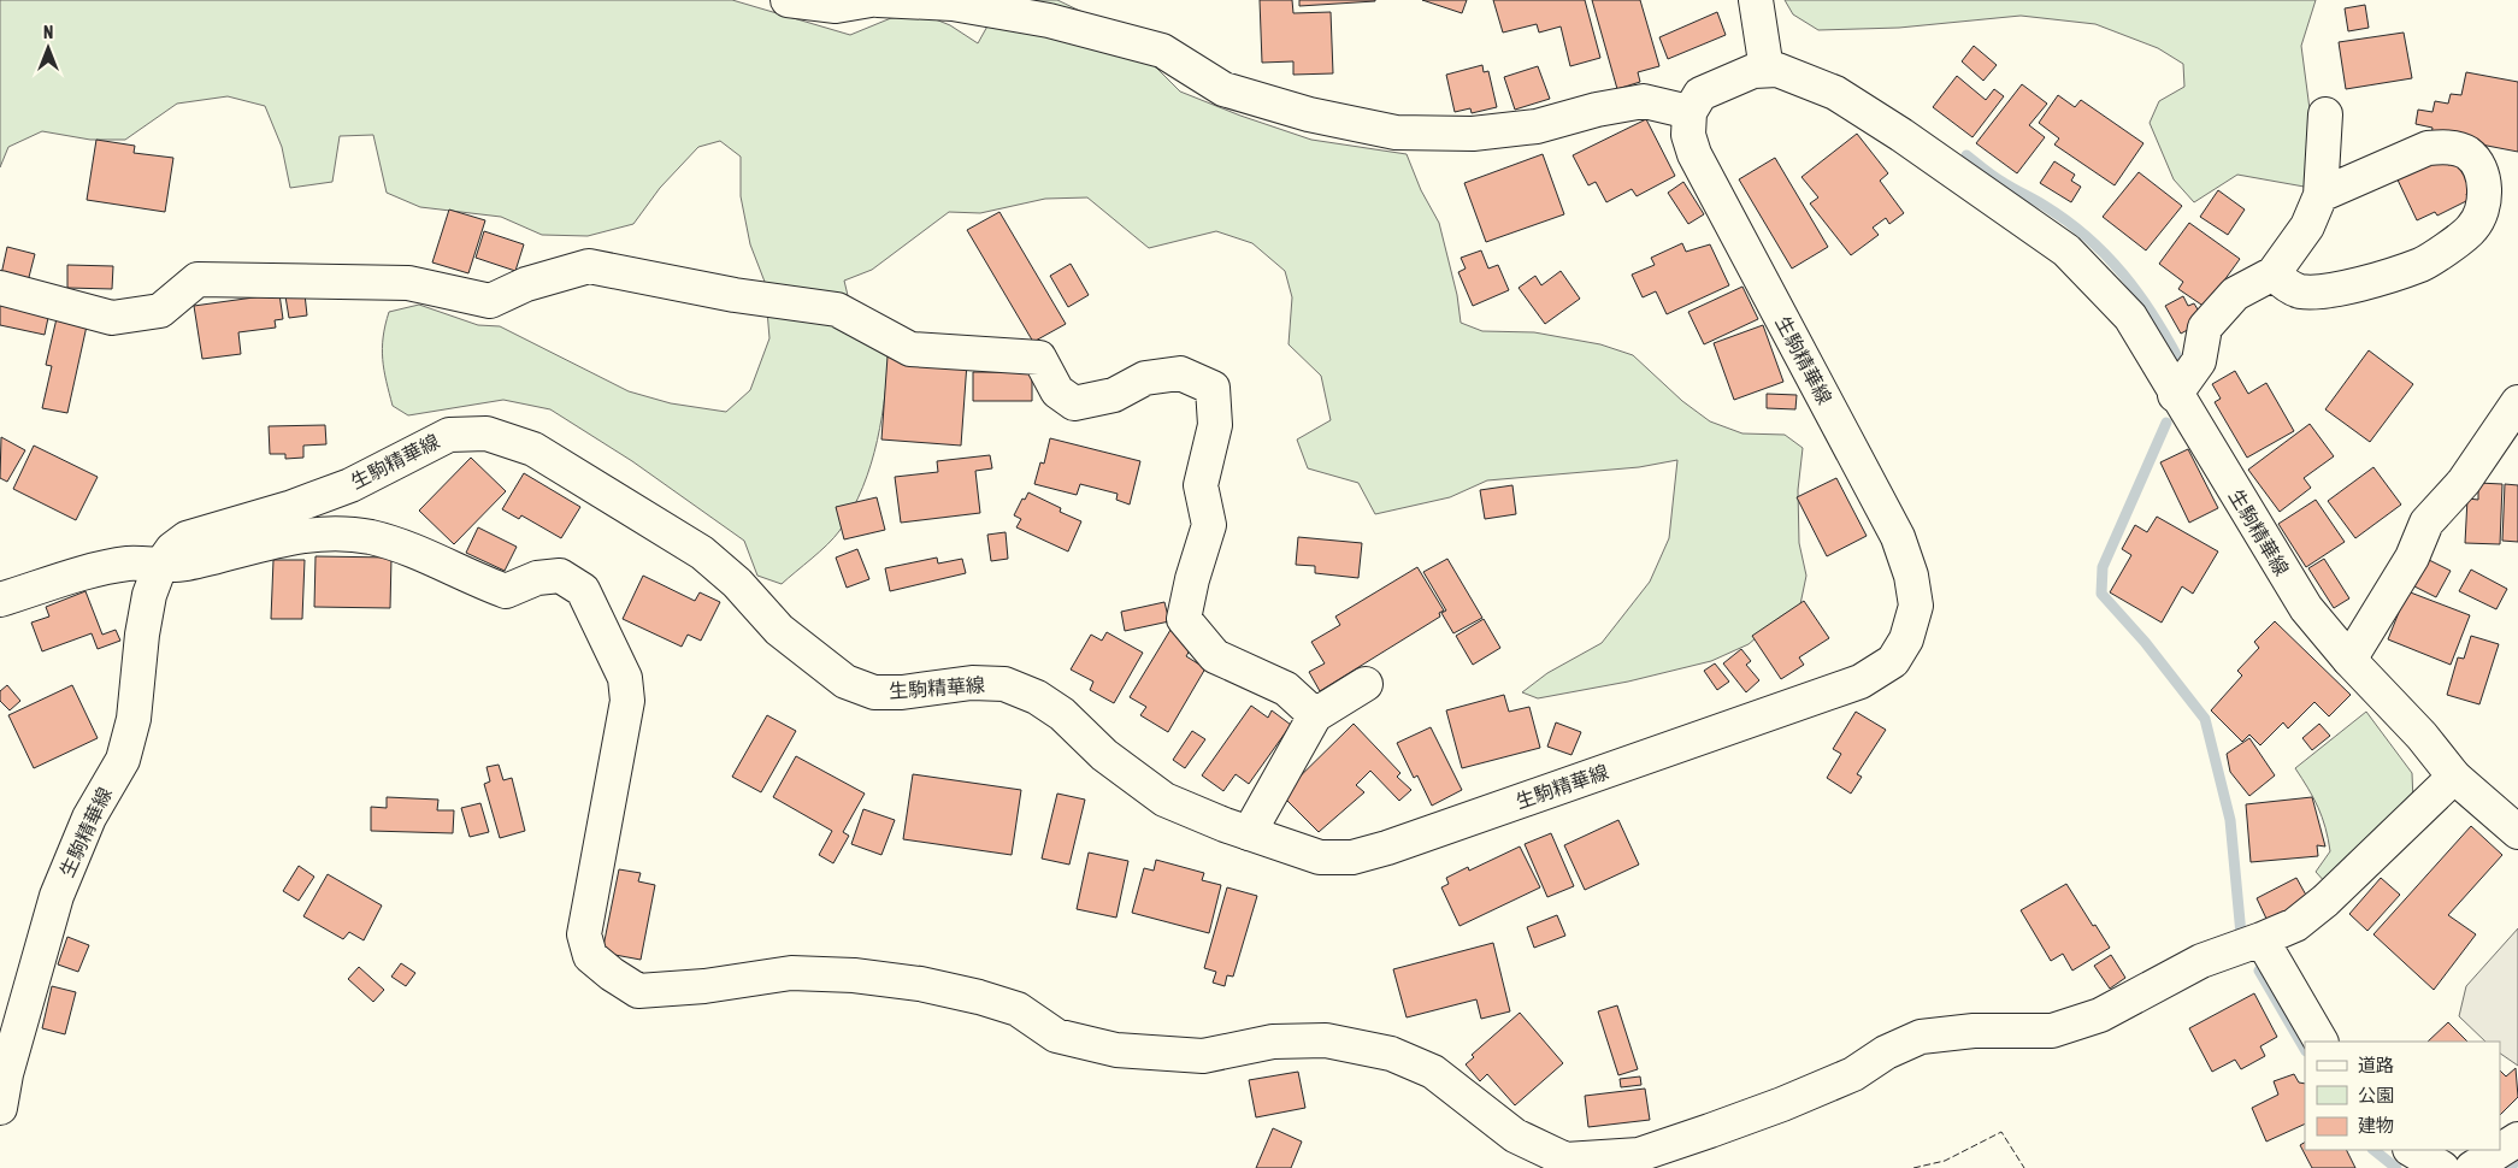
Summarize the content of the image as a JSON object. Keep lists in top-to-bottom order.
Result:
{
  "streets": {
    "street": ["生駒精華線"]
  },
  "legend": ["道路", "公園", "建物"],
  "north": "top"
}
